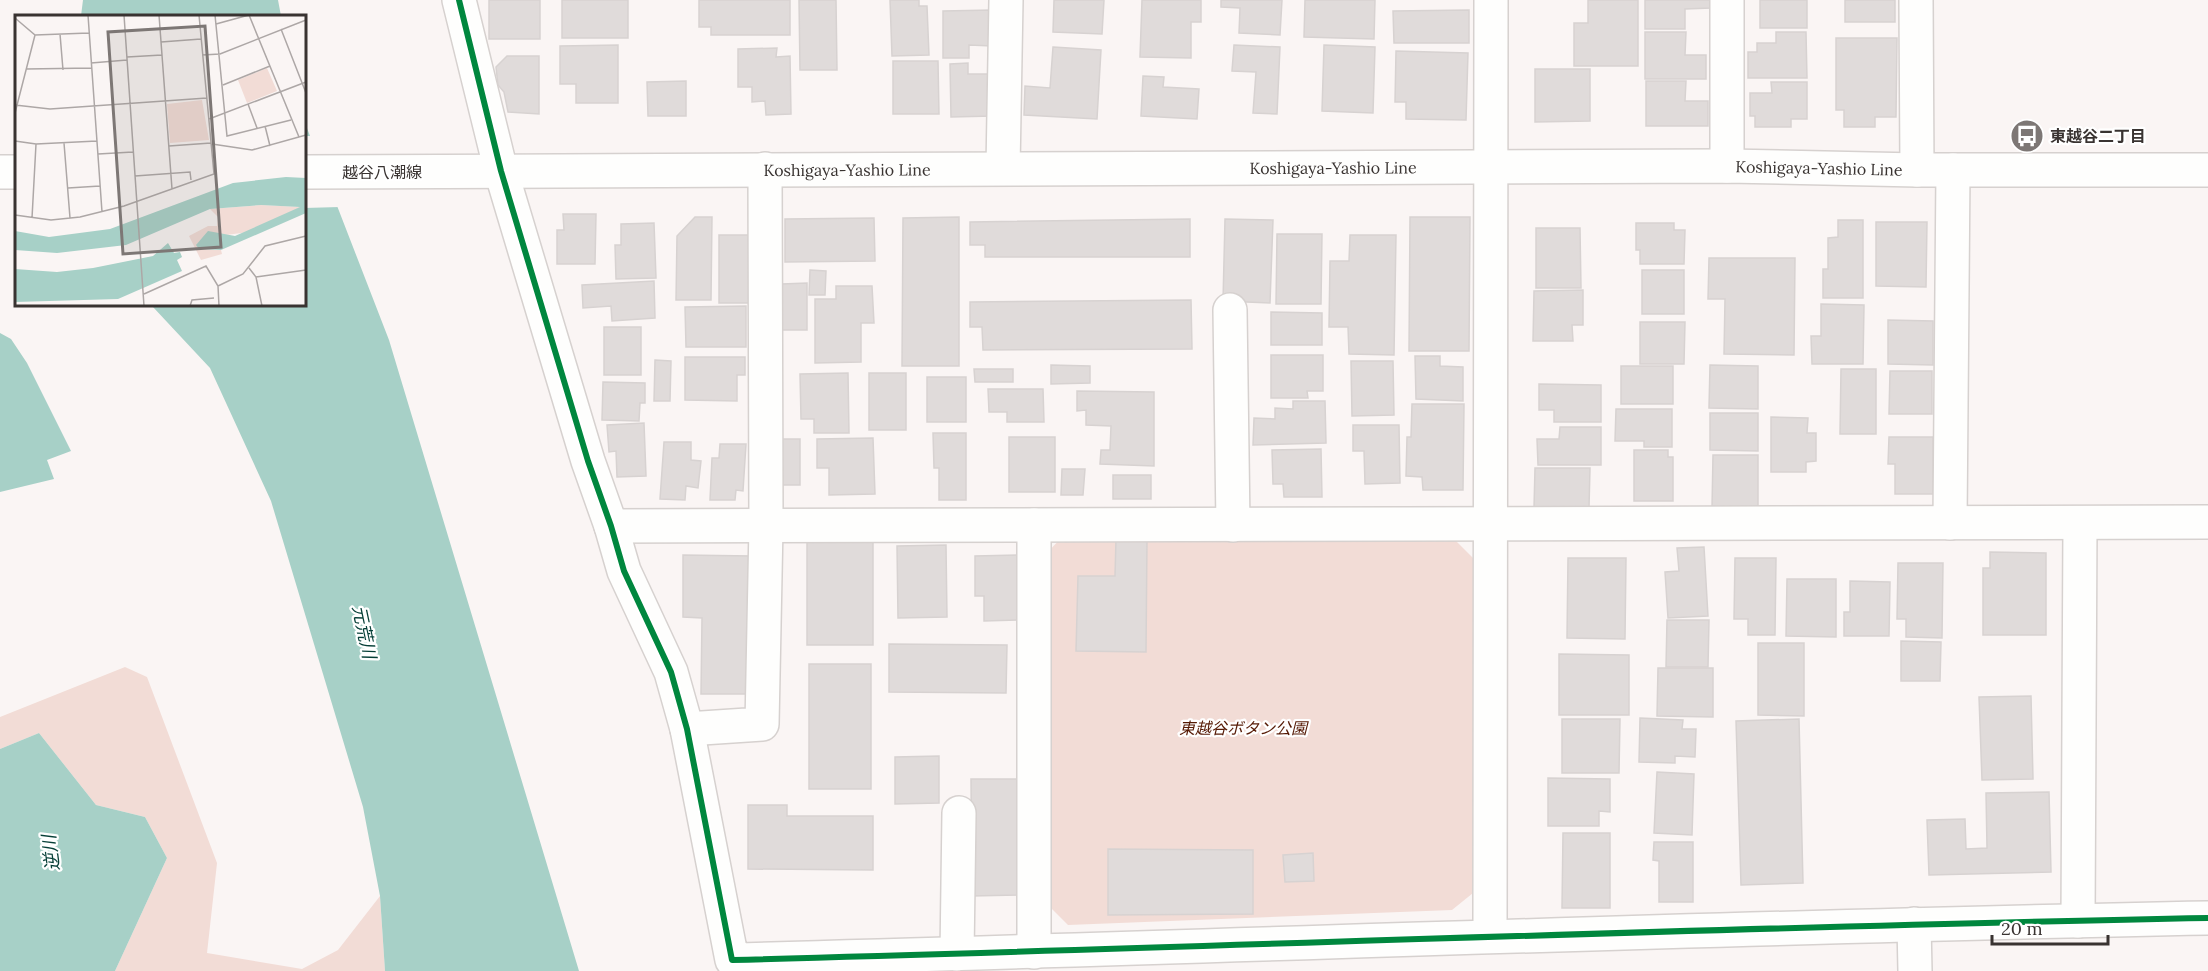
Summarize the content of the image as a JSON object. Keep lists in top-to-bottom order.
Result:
{
  "streets": {
    "street": ["Koshigaya-Yashio Line", "越谷八潮線"]
  },
  "crossings": [
    ["Koshigaya-Yashio Line", "越谷八潮線"]
  ],
  "water": ["元荒川", "逆川"],
  "parks": ["東越谷ボタン公園"],
  "places": {
    "bus stop": ["東越谷二丁目"]
  },
  "scale_bar": "20 m"
}
